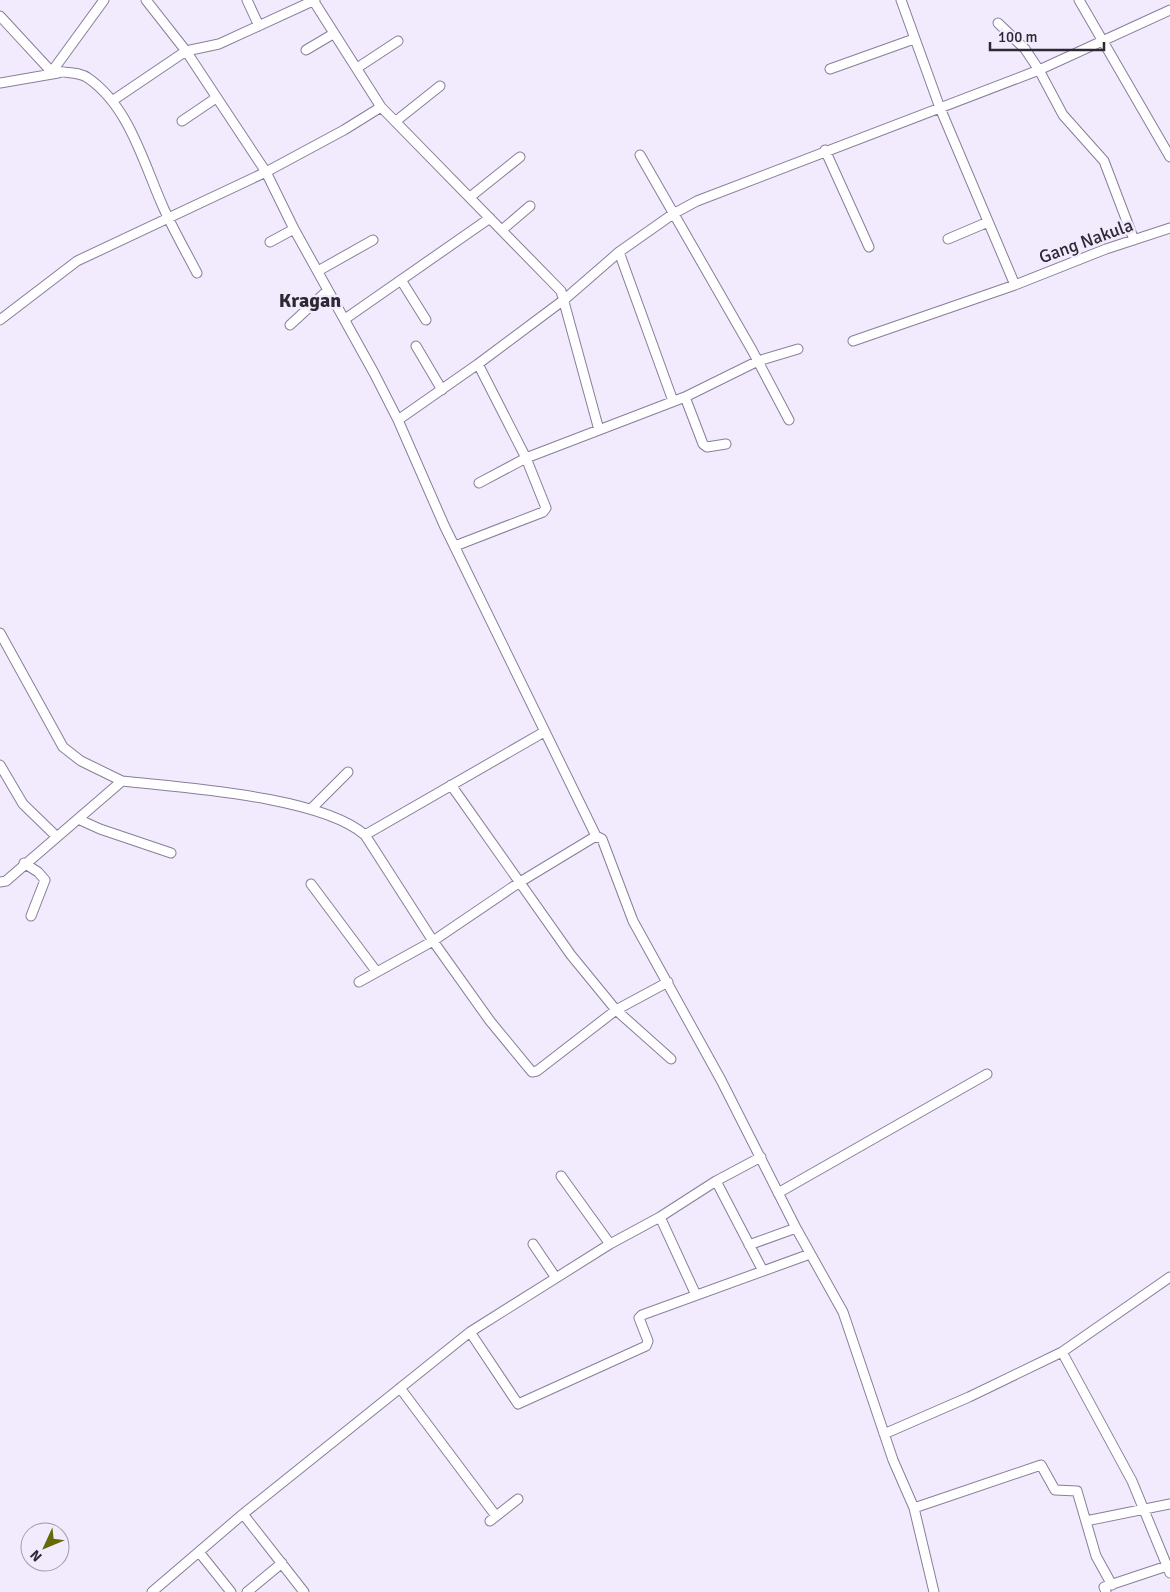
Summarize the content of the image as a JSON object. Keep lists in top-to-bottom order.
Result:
{
  "streets": {
    "street": ["Gang Nakula"]
  },
  "districts": ["Kragan"],
  "scale_bar": "100 m",
  "north": "bottom left"
}
